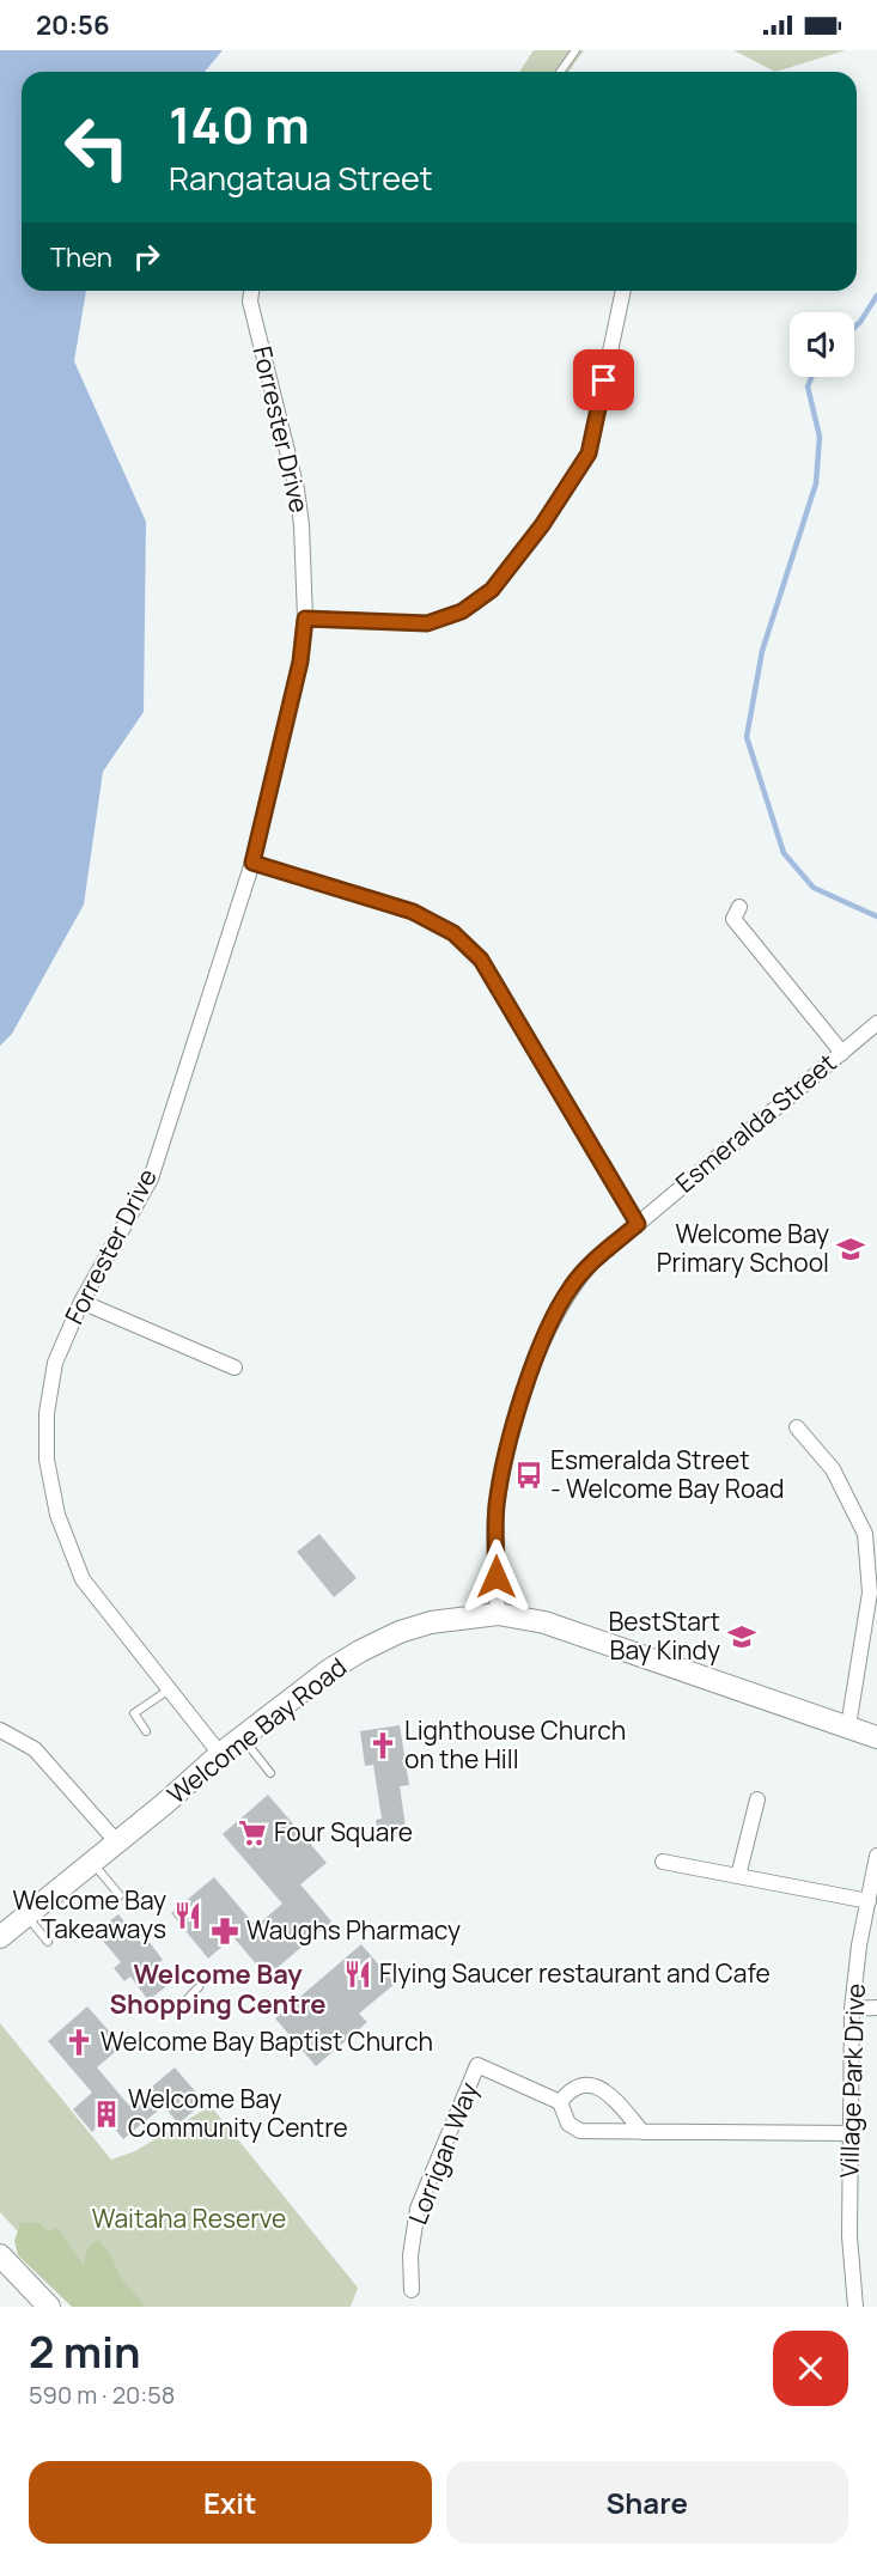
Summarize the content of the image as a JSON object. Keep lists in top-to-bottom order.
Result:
{
  "streets": {
    "main road": ["Welcome Bay Road"],
    "street": [
      "Forrester Drive",
      "Esmeralda Street",
      "Village Park Drive",
      "Lorrigan Way"
    ]
  },
  "crossings": [
    ["Forrester Drive", "Welcome Bay Road"],
    ["Esmeralda Street", "Welcome Bay Road"]
  ],
  "districts": ["Welcome Bay Shopping Centre"],
  "parks": ["Waitaha Reserve"],
  "places": {
    "school or university": ["Welcome Bay Primary School", "BestStart Bay Kindy"],
    "bus stop": ["Esmeralda Street - Welcome Bay Road"],
    "church": ["Lighthouse Church on the Hill", "Welcome Bay Baptist Church"],
    "supermarket": ["Four Square"],
    "restaurant": ["Welcome Bay Takeaways", "Flying Saucer restaurant and Cafe"],
    "pharmacy": ["Waughs Pharmacy"],
    "building": ["Welcome Bay Community Centre"]
  },
  "page": {
    "status": "20:56",
    "turn": ["140 m", "Rangataua Street"],
    "then": "Then",
    "heading": ["2 min", "590 m · 20:58"],
    "buttons": ["Exit", "Share"]
  }
}
